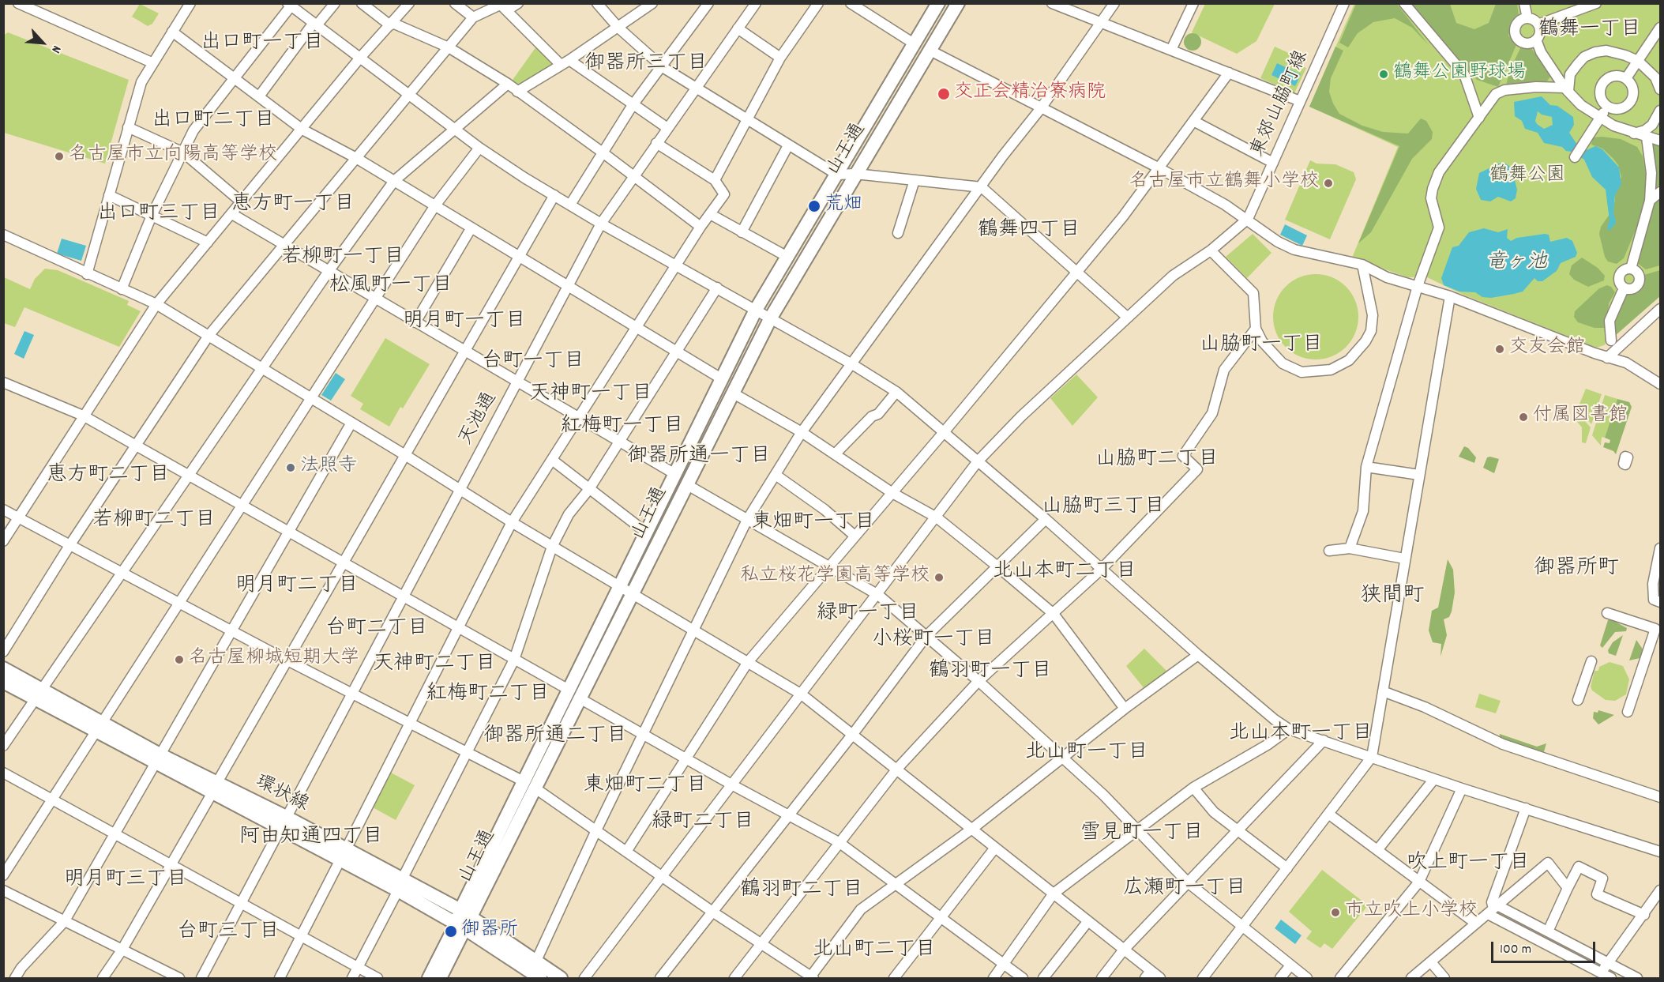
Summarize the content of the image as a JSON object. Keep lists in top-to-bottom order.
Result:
{
  "streets": {
    "main road": ["山王通", "環状線"],
    "street": ["東郊山脇町線", "天池通"]
  },
  "crossings": [
    ["山王通", "環状線"],
    ["天池通", "環状線"]
  ],
  "districts": [
    "鶴舞一丁目",
    "出口町一丁目",
    "御器所三丁目",
    "出口町二丁目",
    "恵方町一丁目",
    "出口町三丁目",
    "鶴舞四丁目",
    "若柳町一丁目",
    "松風町一丁目",
    "明月町一丁目",
    "山脇町一丁目",
    "台町一丁目",
    "天神町一丁目",
    "紅梅町一丁目",
    "御器所通一丁目",
    "山脇町二丁目",
    "恵方町二丁目",
    "山脇町三丁目",
    "若柳町二丁目",
    "東畑町一丁目",
    "御器所町",
    "北山本町二丁目",
    "明月町二丁目",
    "狭間町",
    "緑町一丁目",
    "台町二丁目",
    "小桜町一丁目",
    "天神町二丁目",
    "鶴羽町一丁目",
    "紅梅町二丁目",
    "北山本町一丁目",
    "御器所通二丁目",
    "北山町一丁目",
    "東畑町二丁目",
    "緑町二丁目",
    "雪見町一丁目",
    "阿由知通四丁目",
    "吹上町一丁目",
    "明月町三丁目",
    "広瀬町一丁目",
    "鶴羽町二丁目",
    "台町三丁目",
    "北山町二丁目"
  ],
  "water": ["竜ヶ池"],
  "parks": ["鶴舞公園"],
  "places": [
    "鶴舞公園野球場",
    "交正会精治寮病院",
    "名古屋市立向陽高等学校",
    "名古屋市立鶴舞小学校",
    "荒畑",
    "交友会館",
    "付属図書館",
    "法照寺",
    "私立桜花学園高等学校",
    "名古屋柳城短期大学",
    "市立吹上小学校",
    "御器所"
  ],
  "scale_bar": "100 m",
  "north": "bottom right"
}
